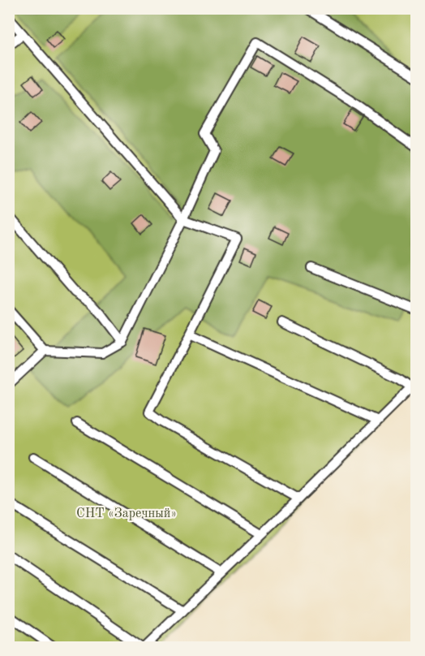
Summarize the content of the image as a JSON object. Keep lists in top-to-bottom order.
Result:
{
  "parks": ["СНТ «Заречный»"]
}
